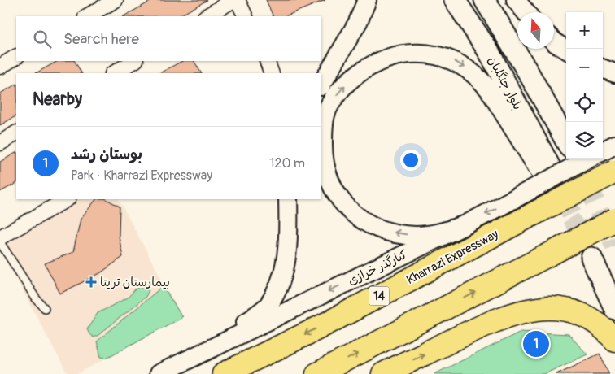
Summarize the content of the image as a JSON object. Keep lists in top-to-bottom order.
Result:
{
  "streets": {
    "highway": ["Kharrazi Expressway", "14"],
    "main road": ["بلوار جنگلبان"],
    "street": ["کنارگذر خرازی"]
  },
  "one_way": ["کنارگذر خرازی"],
  "places": {
    "health": ["بیمارستان تریتا"]
  },
  "north": "top",
  "page": {
    "map_buttons": ["+", "−"],
    "search": "Search here",
    "heading": "Nearby",
    "list": [
      {
        "mark": "1",
        "name": "بوستان رشد",
        "note": "Park · Kharrazi Expressway",
        "value": "120 m"
      }
    ],
    "pins": "1"
  }
}
